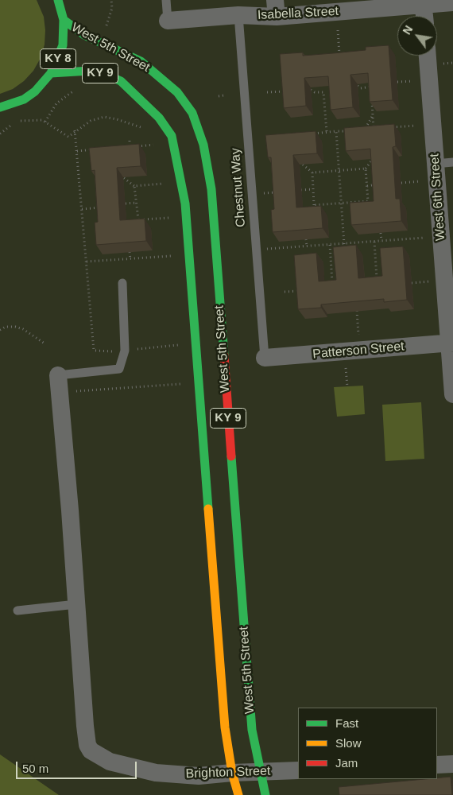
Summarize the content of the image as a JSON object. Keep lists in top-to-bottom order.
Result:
{
  "streets": {
    "main road": ["West 5th Street", "KY 8", "KY 9"],
    "street": [
      "Isabella Street",
      "West 6th Street",
      "Patterson Street",
      "Brighton Street"
    ],
    "lane": ["Chestnut Way"]
  },
  "crossings": [
    ["Isabella Street", "Chestnut Way"],
    ["West 5th Street", "KY 8"],
    ["West 5th Street", "KY 9"],
    ["West 5th Street", "Brighton Street"],
    ["KY 9", "Brighton Street"],
    ["Chestnut Way", "Patterson Street"],
    ["West 6th Street", "Patterson Street"]
  ],
  "legend": ["Fast", "Slow", "Jam"],
  "scale_bar": "50 m",
  "north": "top left"
}
